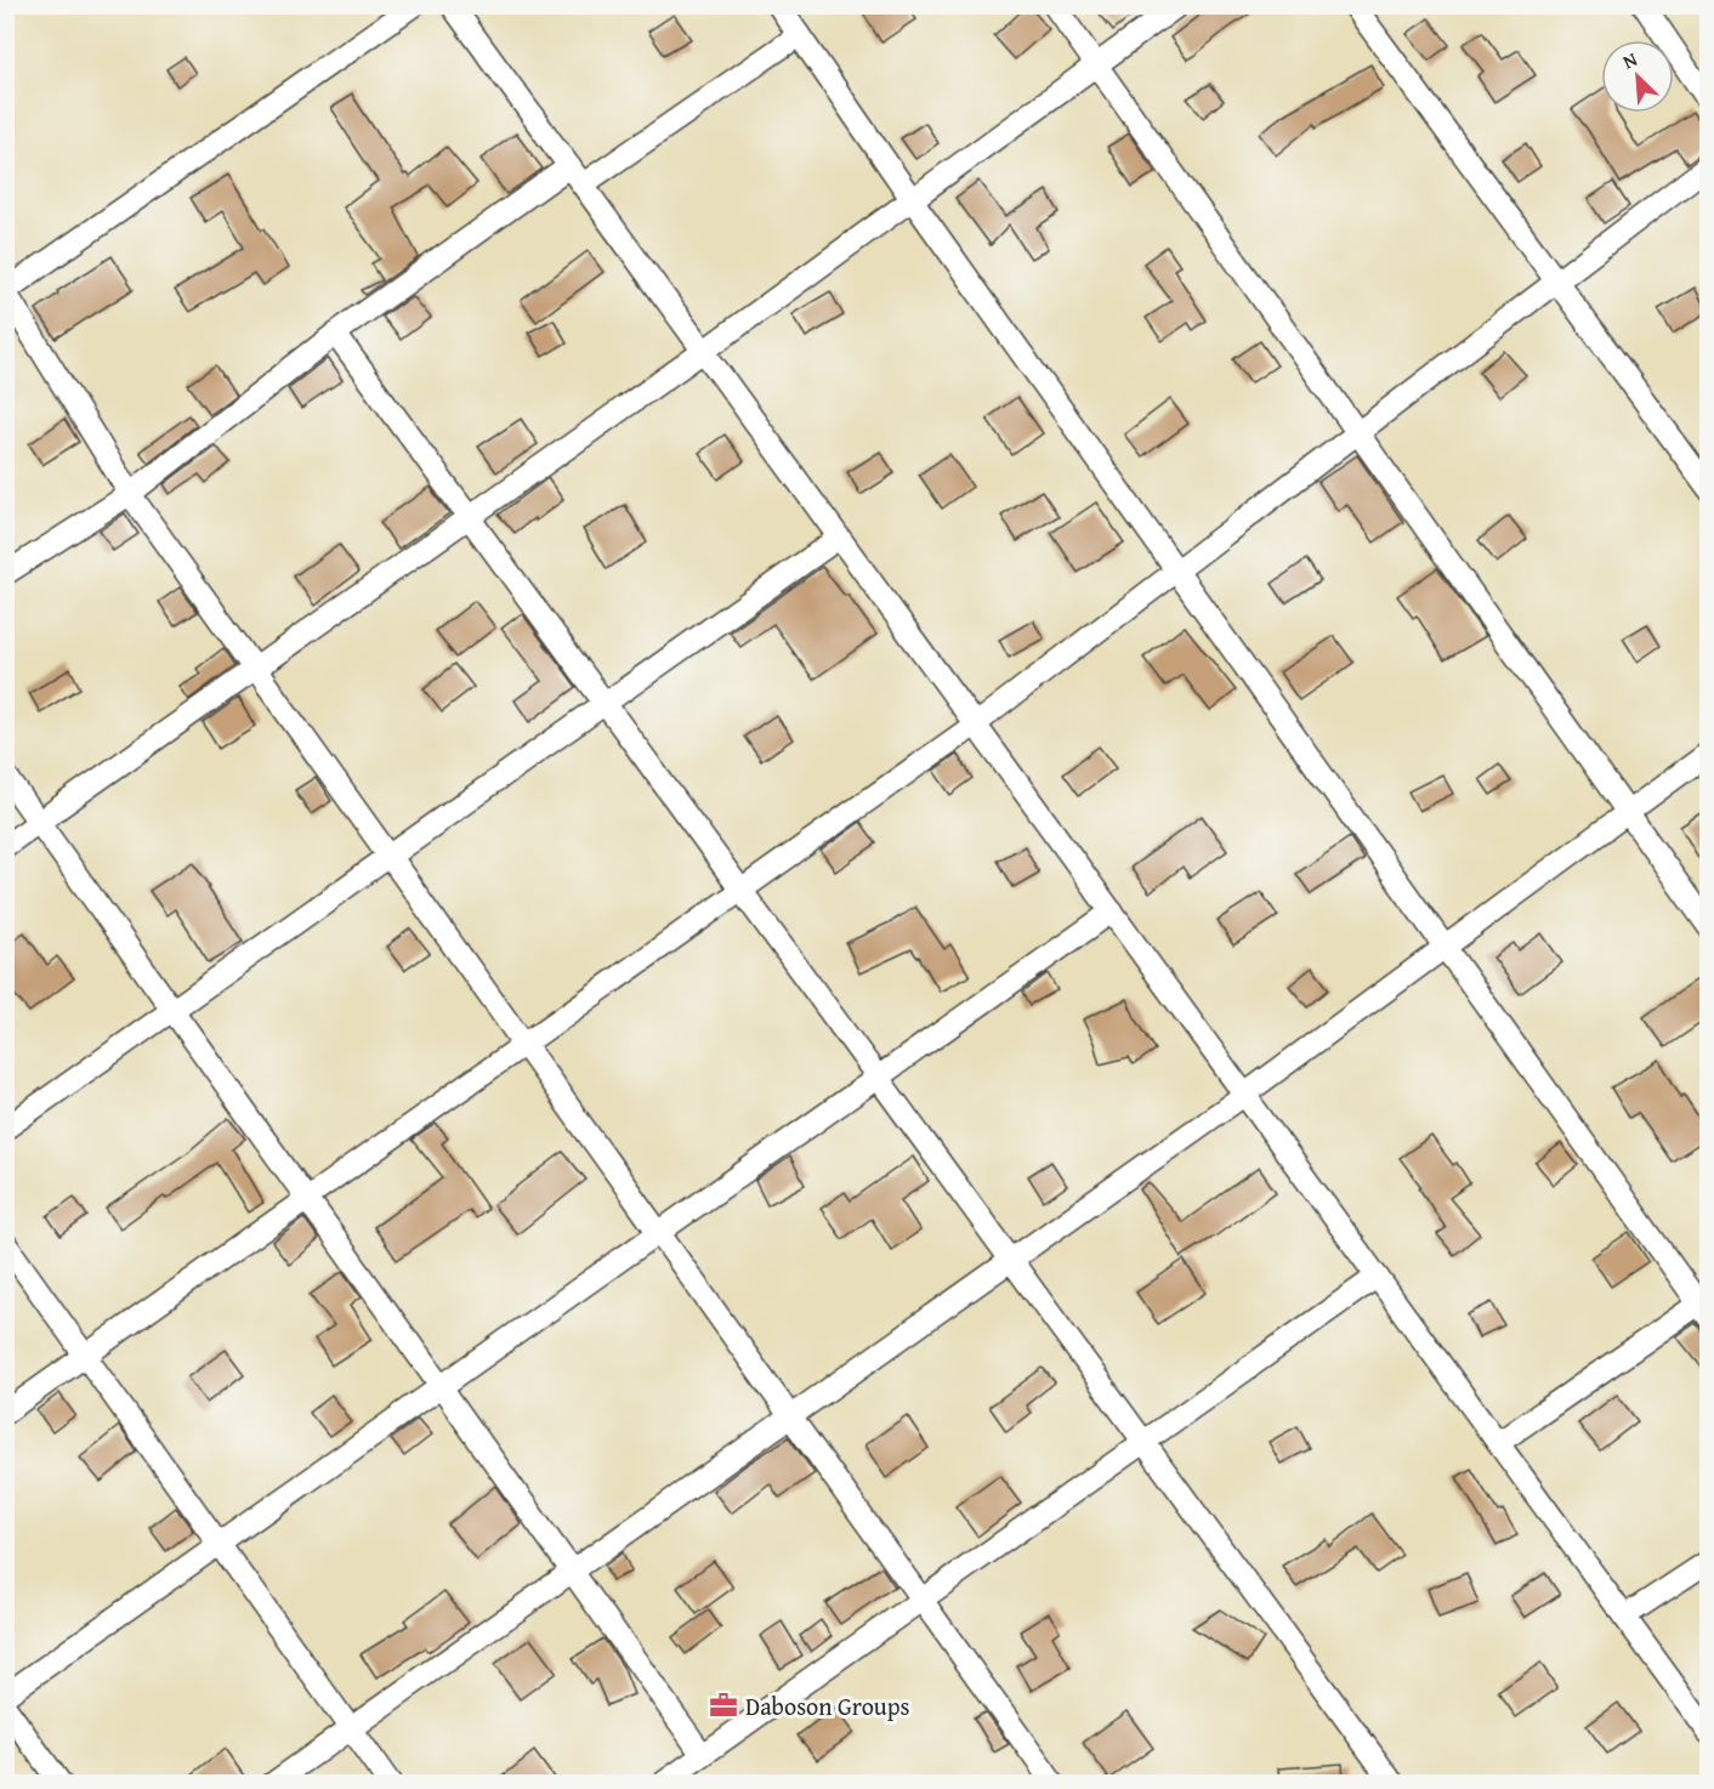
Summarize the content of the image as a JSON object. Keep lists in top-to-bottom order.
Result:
{
  "places": {
    "office": ["Daboson Groups"]
  },
  "north": "top left"
}
